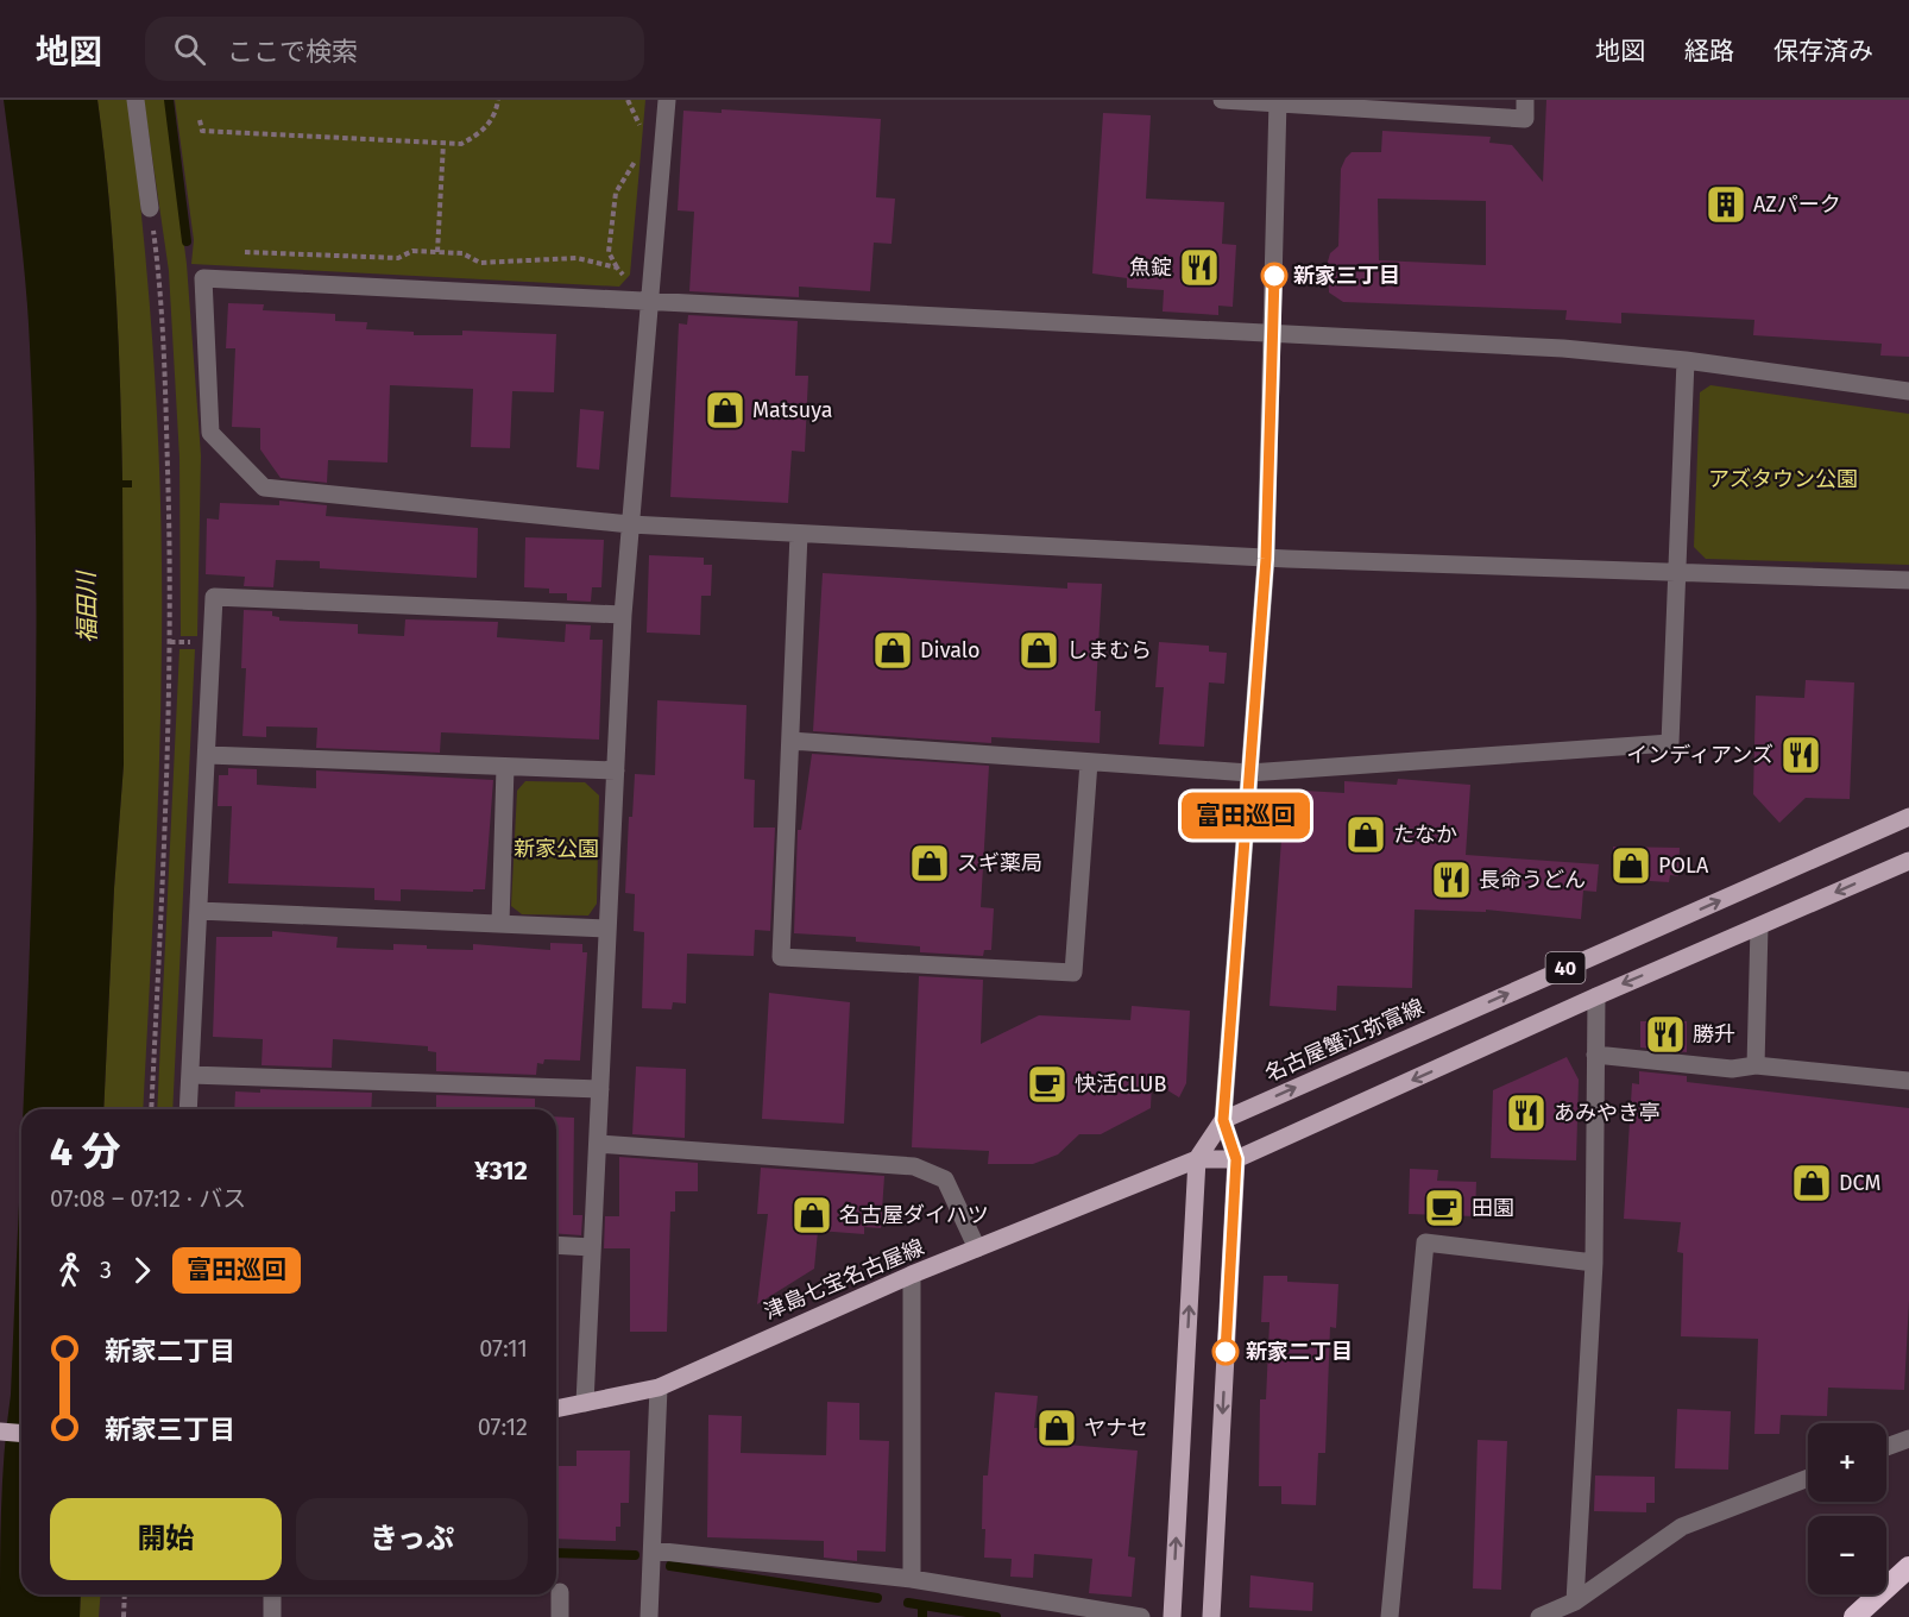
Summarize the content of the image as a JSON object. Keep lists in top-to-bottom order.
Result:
{
  "streets": {
    "main road": ["40", "名古屋蟹江弥富線", "津島七宝名古屋線"]
  },
  "crossings": [
    ["40", "津島七宝名古屋線"]
  ],
  "water": ["福田川"],
  "parks": ["アズタウン公園", "新家公園"],
  "places": {
    "building": ["AZパーク"],
    "restaurant": [
      "魚錠",
      "インディアンズ",
      "長命うどん",
      "勝升",
      "あみやき亭"
    ],
    "other": ["新家三丁目", "新家二丁目"],
    "shop": [
      "Matsuya",
      "Divalo",
      "しまむら",
      "たなか",
      "スギ薬局",
      "POLA",
      "DCM",
      "名古屋ダイハツ",
      "ヤナセ"
    ],
    "cafe": ["快活CLUB", "田園"]
  },
  "lines": ["bus line 富田巡回"],
  "page": {
    "header": "地図",
    "search": "ここで検索",
    "nav": ["地図", "経路", "保存済み"],
    "on_map": "富田巡回",
    "heading": ["4 分", "07:08 – 07:12 · バス", "¥312"],
    "legs": ["3", "富田巡回"],
    "list": [
      {
        "name": "新家二丁目",
        "value": "07:11"
      },
      {
        "name": "新家三丁目",
        "value": "07:12"
      }
    ],
    "map_buttons": ["+", "−"],
    "buttons": ["開始", "きっぷ"]
  }
}
